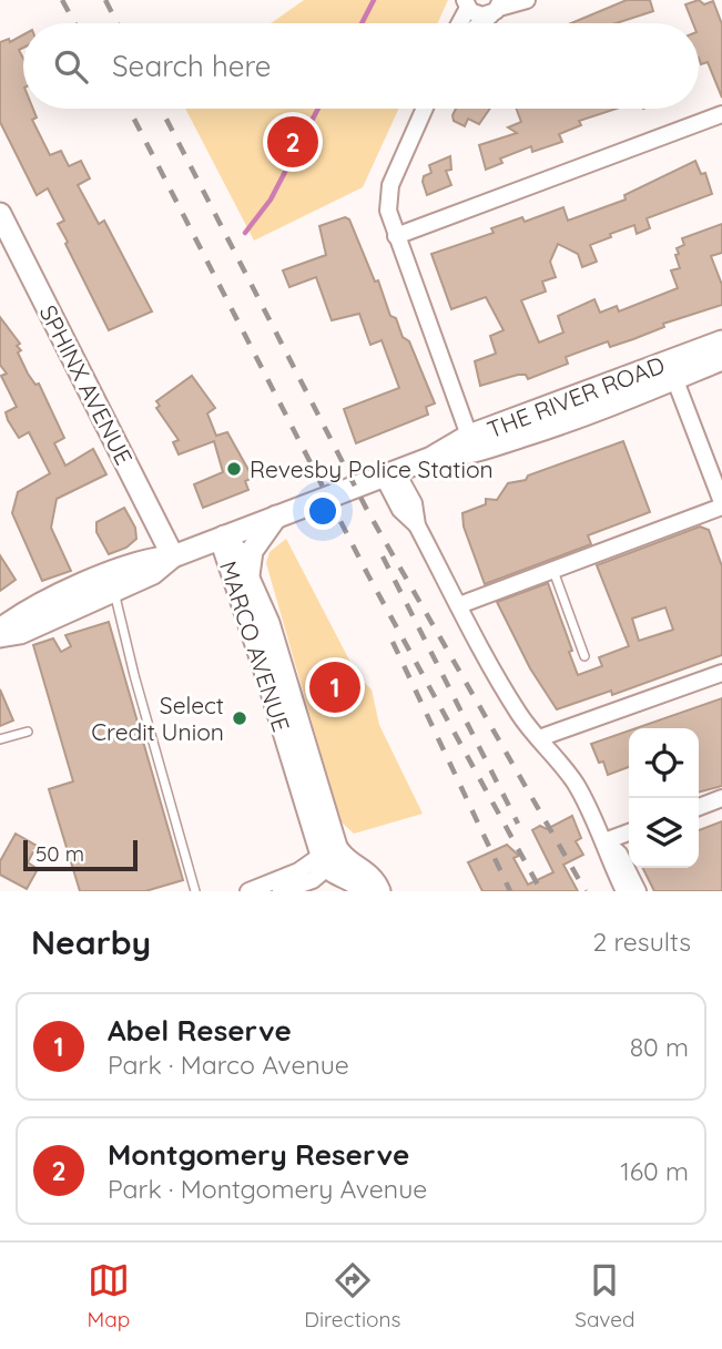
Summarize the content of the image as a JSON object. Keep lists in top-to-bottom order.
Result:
{
  "streets": {
    "main road": ["SPHINX AVENUE", "THE RIVER ROAD", "MARCO AVENUE"]
  },
  "crossings": [
    ["SPHINX AVENUE", "THE RIVER ROAD"],
    ["THE RIVER ROAD", "MARCO AVENUE"]
  ],
  "places": ["Revesby Police Station", "Select Credit Union"],
  "scale_bar": "50 m",
  "page": {
    "search": "Search here",
    "pins": ["2", "1"],
    "scale": "50 m",
    "heading": ["Nearby", "2 results"],
    "list": [
      {
        "mark": "1",
        "name": "Abel Reserve",
        "note": "Park · Marco Avenue",
        "value": "80 m"
      },
      {
        "mark": "2",
        "name": "Montgomery Reserve",
        "note": "Park · Montgomery Avenue",
        "value": "160 m"
      }
    ],
    "nav": ["Map", "Directions", "Saved"]
  }
}
